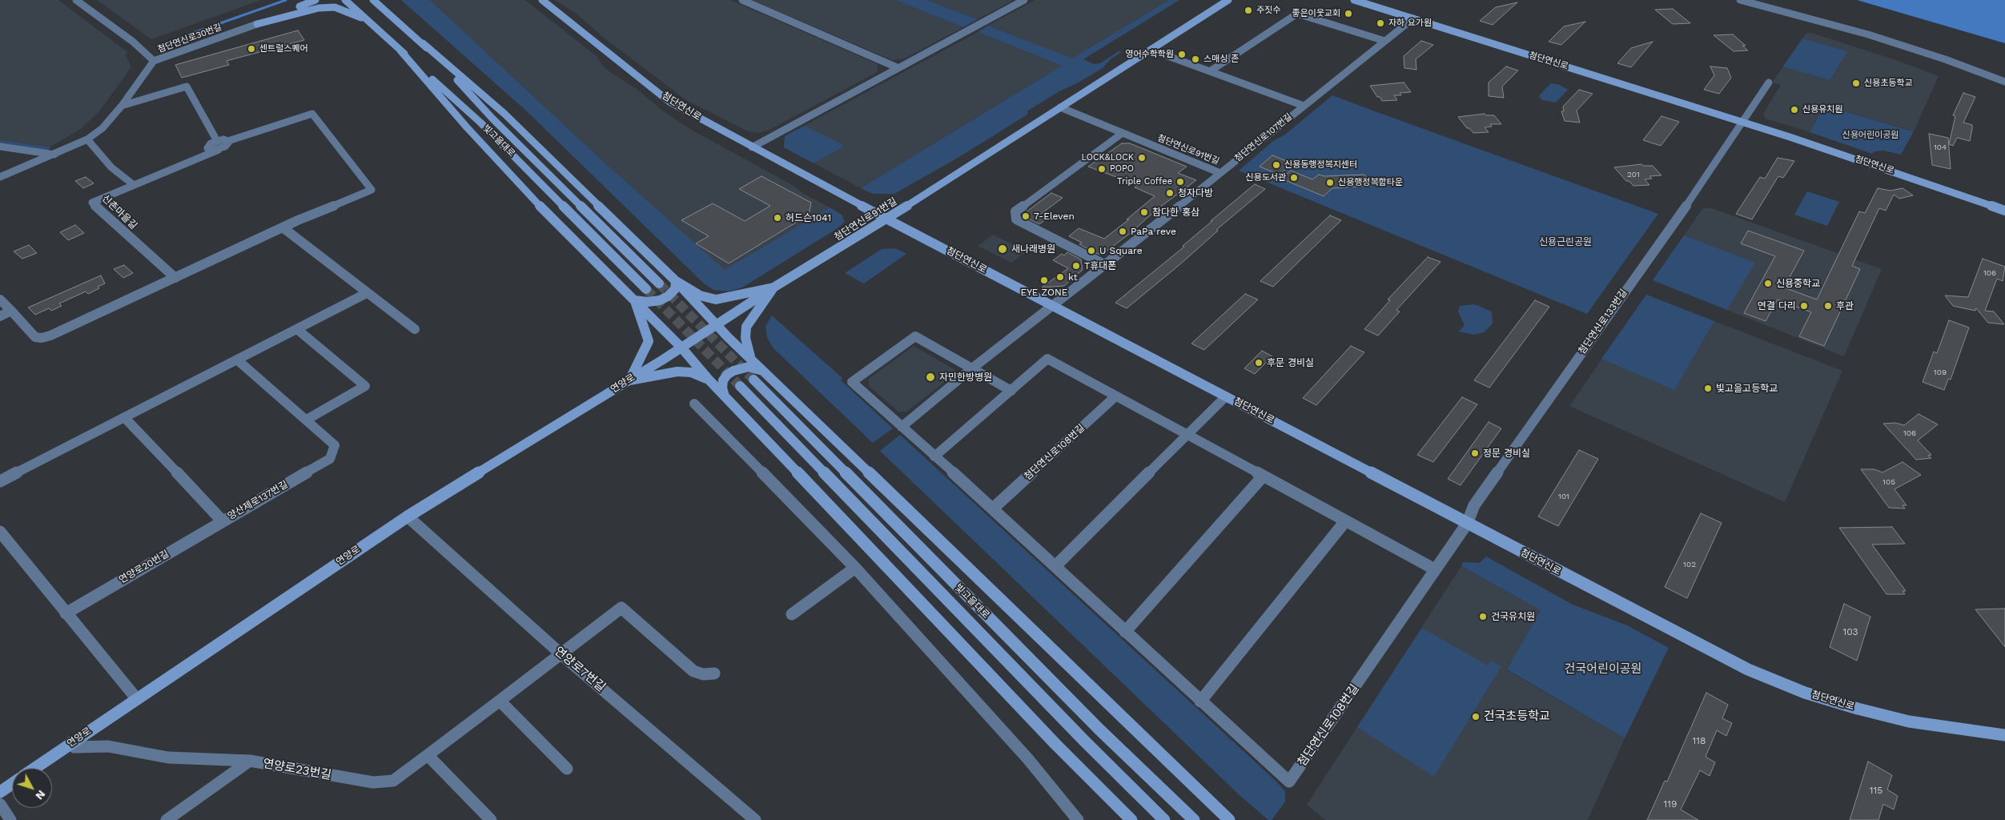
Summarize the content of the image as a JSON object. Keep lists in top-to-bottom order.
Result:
{
  "streets": {
    "main road": [
      "첨단연신로",
      "빛고을대로",
      "첨단연신로91번길",
      "연양로"
    ],
    "street": [
      "첨단연신로30번길",
      "첨단연신로107번길",
      "신촌마을길",
      "첨단연신로133번길",
      "첨단연신로108번길",
      "양산제로137번길",
      "연양로20번길",
      "연양로7번길",
      "연양로23번길"
    ]
  },
  "crossings": [
    ["첨단연신로", "첨단연신로107번길"],
    ["첨단연신로", "첨단연신로91번길"],
    ["첨단연신로", "첨단연신로133번길"],
    ["첨단연신로", "첨단연신로108번길"],
    ["첨단연신로107번길", "첨단연신로91번길"],
    ["첨단연신로91번길", "연양로"],
    ["첨단연신로133번길", "첨단연신로108번길"],
    ["연양로", "연양로7번길"],
    ["연양로", "연양로23번길"],
    ["양산제로137번길", "연양로20번길"],
    ["연양로7번길", "연양로23번길"]
  ],
  "parks": ["신용어린이공원", "신용근린공원", "건국어린이공원"],
  "places": [
    "주짓수",
    "좋은이웃교회",
    "자하 요가원",
    "센트럴스퀘어",
    "영어수학학원",
    "스매싱 존",
    "신용초등학교",
    "신용유치원",
    "LOCK&LOCK",
    "신용동행정복지센터",
    "POPO",
    "신용도서관",
    "Triple Coffee",
    "신용행정복합타운",
    "청자다방",
    "참다한 홍삼",
    "7-Eleven",
    "허드슨1041",
    "PaPa reve",
    "새나래병원",
    "U Square",
    "T휴대폰",
    "kt",
    "EYE ZONE",
    "신용중학교",
    "연결 다리",
    "후관",
    "후문 경비실",
    "자민한방병원",
    "빛고을고등학교",
    "정문 경비실",
    "건국유치원",
    "건국초등학교"
  ],
  "house_numbers": [
    "104",
    "201",
    "106",
    "109",
    "106",
    "105",
    "101",
    "102",
    "103",
    "118",
    "115",
    "119"
  ],
  "north": "bottom right"
}
